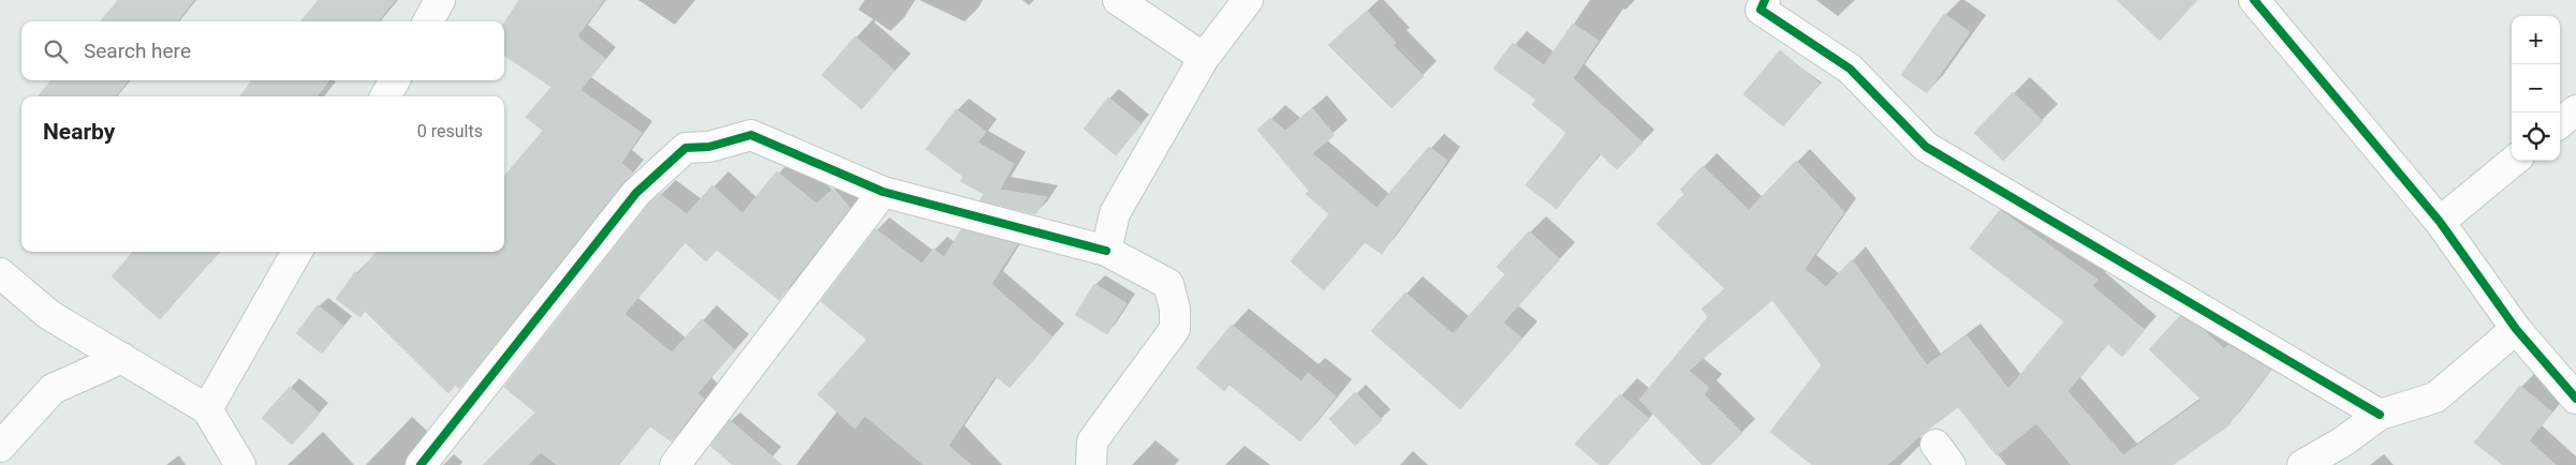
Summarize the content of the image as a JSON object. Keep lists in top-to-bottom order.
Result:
{
  "page": {
    "map_buttons": ["+", "−"],
    "search": "Search here",
    "heading": ["Nearby", "0 results"]
  }
}
